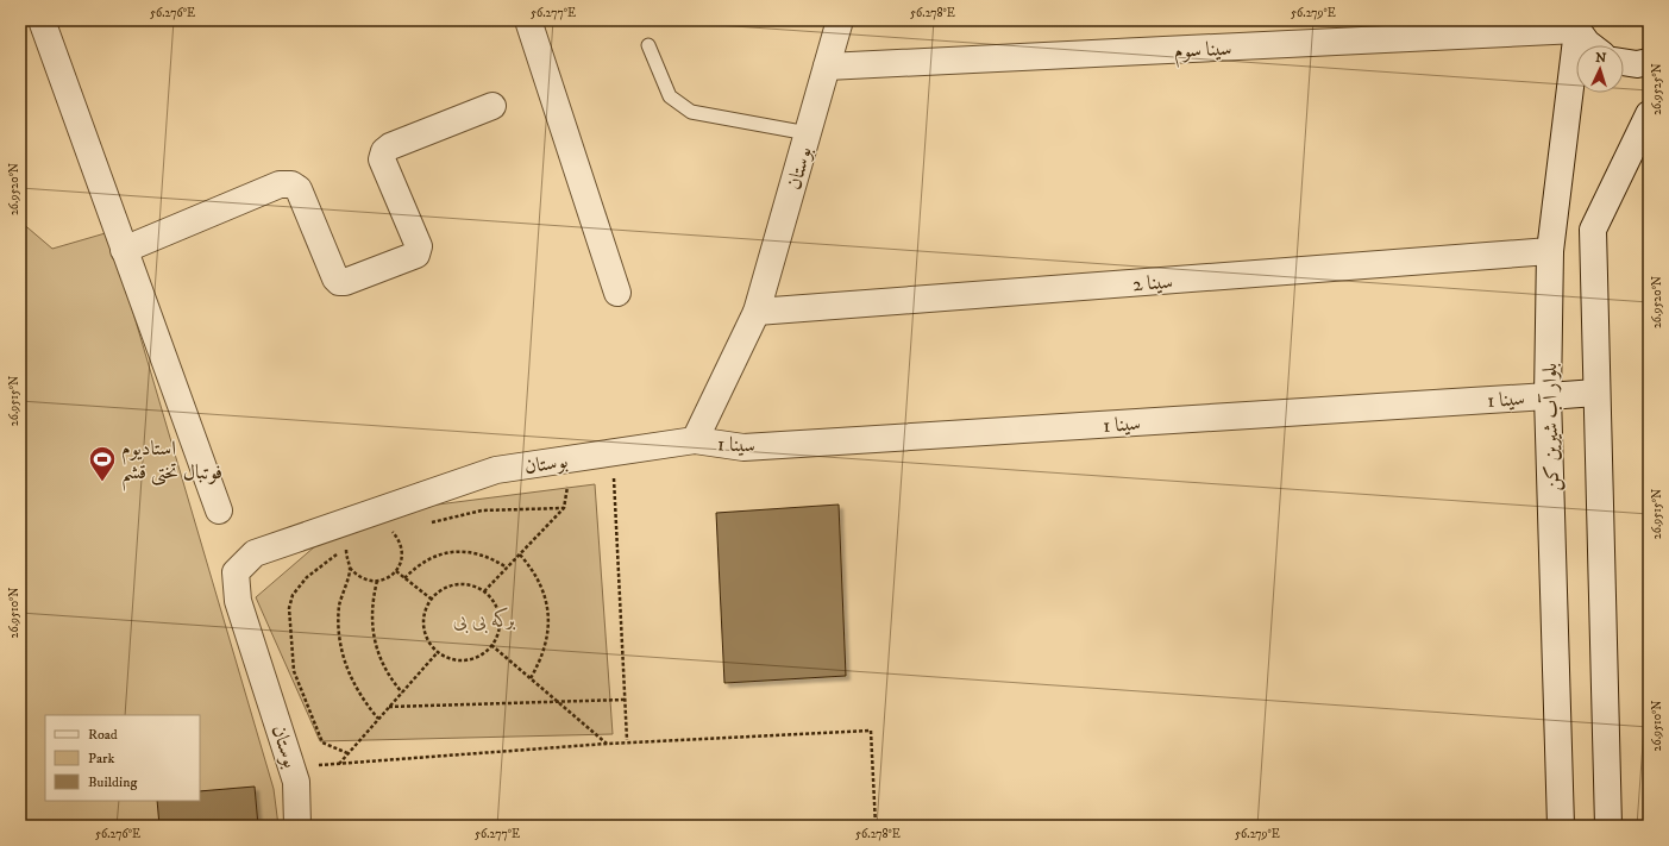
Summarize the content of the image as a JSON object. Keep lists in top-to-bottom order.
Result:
{
  "streets": {
    "street": [
      "سینا سوم",
      "بوستان",
      "سینا 2",
      "سینا 1",
      "بلوار آب شیرین کن"
    ]
  },
  "crossings": [
    ["سینا سوم", "بوستان"],
    ["سینا سوم", "بلوار آب شیرین کن"],
    ["بوستان", "سینا 2"],
    ["بوستان", "سینا 1"],
    ["سینا 2", "بلوار آب شیرین کن"],
    ["سینا 1", "بلوار آب شیرین کن"]
  ],
  "parks": ["برکه بی بی"],
  "places": {
    "sports": ["استادیوم فوتبال تختی قشم"]
  },
  "legend": ["Road", "Park", "Building"],
  "north": "top",
  "coordinates": [
    "56.276°E",
    "56.277°E",
    "56.278°E",
    "56.279°E",
    "26.9525°N",
    "26.9520°N",
    "26.9515°N",
    "26.9510°N"
  ]
}
